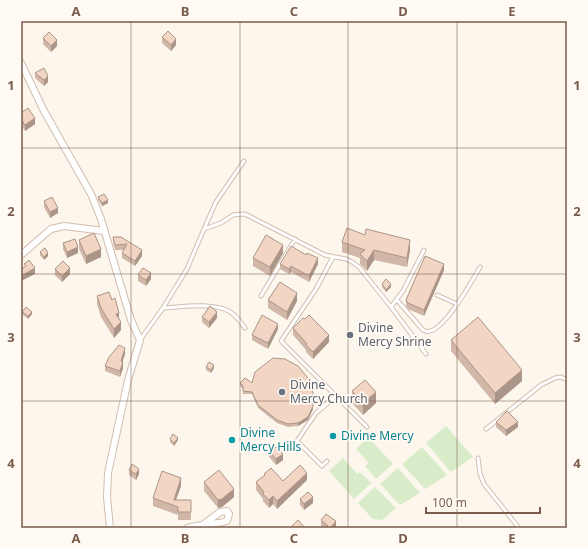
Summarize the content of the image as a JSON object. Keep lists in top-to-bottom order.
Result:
{
  "places": [
    "Divine Mercy Shrine",
    "Divine Mercy Church",
    "Divine Mercy",
    "Divine Mercy Hills"
  ],
  "scale_bar": "100 m",
  "grid": {
    "columns": [
      "A",
      "B",
      "C",
      "D",
      "E"
    ],
    "rows": [
      "1",
      "2",
      "3",
      "4"
    ]
  }
}
